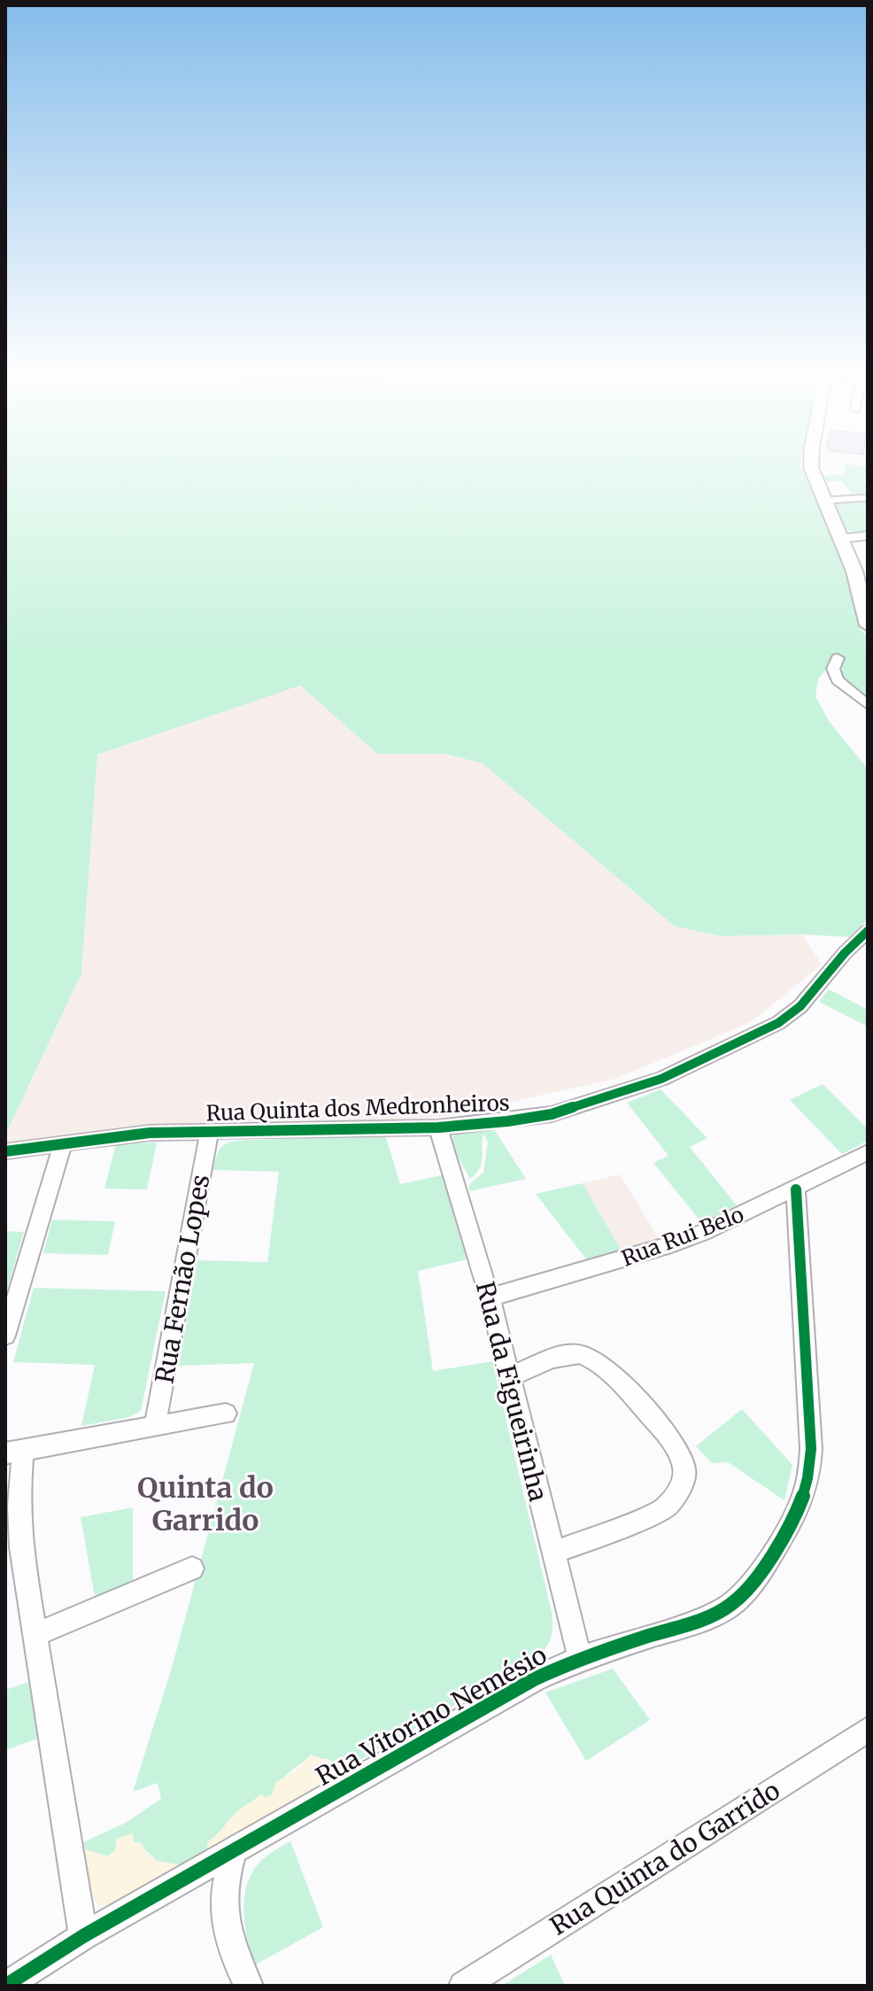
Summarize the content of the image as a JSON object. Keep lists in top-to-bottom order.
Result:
{
  "streets": {
    "street": [
      "Rua Quinta dos Medronheiros",
      "Rua Rui Belo",
      "Rua Fernão Lopes",
      "Rua da Figueirinha",
      "Rua Vitorino Nemésio",
      "Rua Quinta do Garrido"
    ]
  },
  "crossings": [
    ["Rua Quinta dos Medronheiros", "Rua Fernão Lopes"],
    ["Rua Quinta dos Medronheiros", "Rua da Figueirinha"],
    ["Rua Rui Belo", "Rua da Figueirinha"],
    ["Rua Rui Belo", "Rua Vitorino Nemésio"],
    ["Rua da Figueirinha", "Rua Vitorino Nemésio"]
  ],
  "districts": ["Quinta do Garrido"]
}
